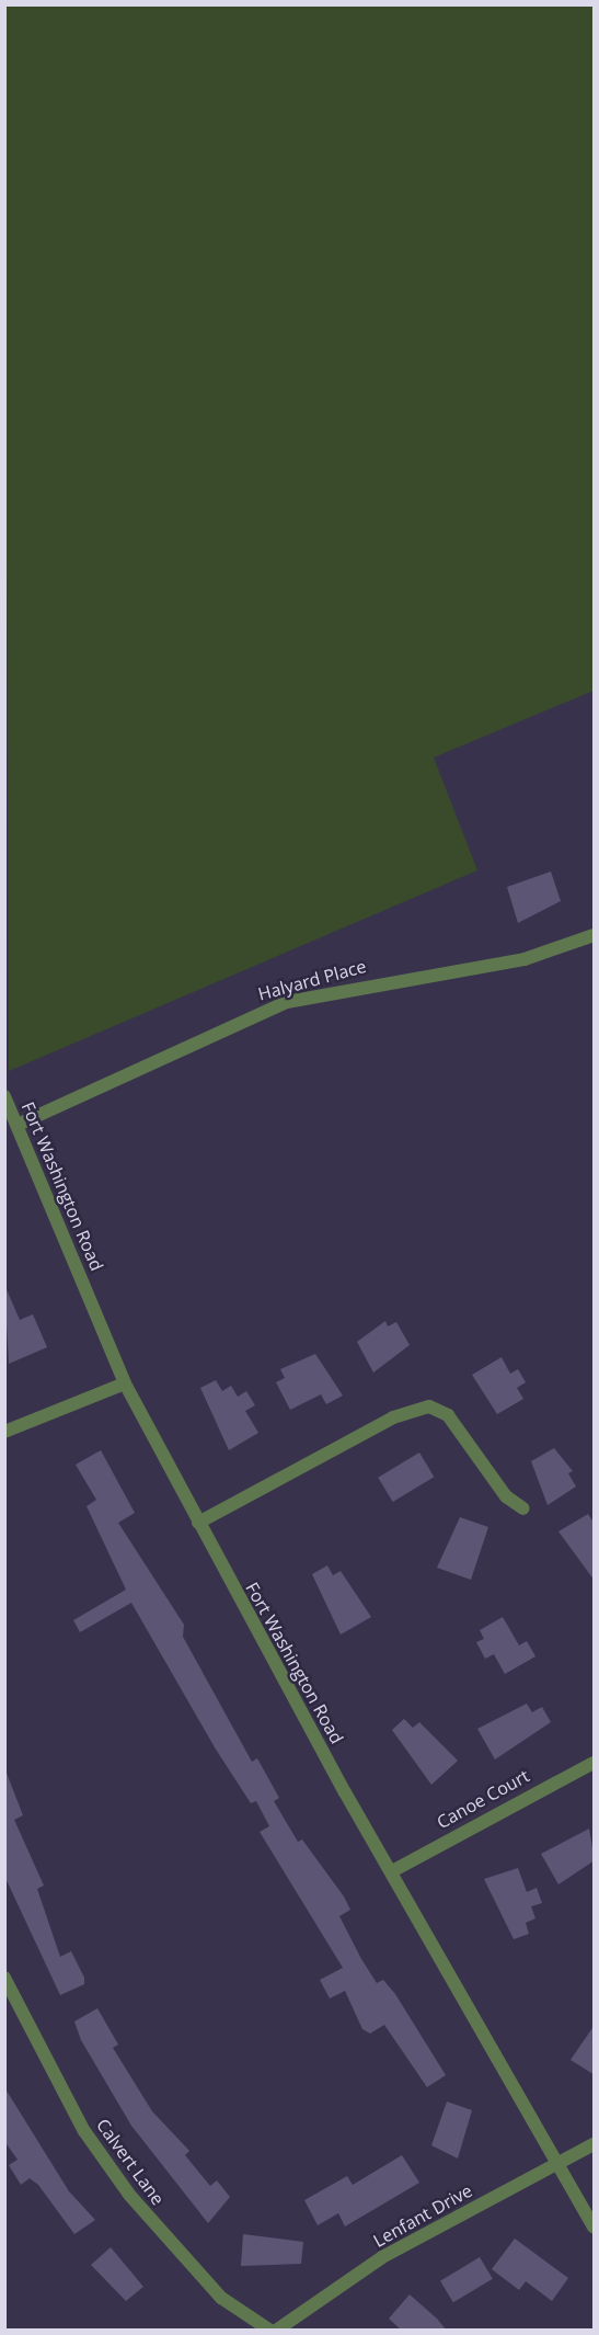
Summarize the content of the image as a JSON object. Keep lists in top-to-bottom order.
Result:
{
  "streets": {
    "street": [
      "Halyard Place",
      "Fort Washington Road",
      "Canoe Court",
      "Calvert Lane",
      "Lenfant Drive"
    ]
  },
  "crossings": [
    ["Halyard Place", "Fort Washington Road"],
    ["Fort Washington Road", "Canoe Court"],
    ["Fort Washington Road", "Lenfant Drive"]
  ]
}
